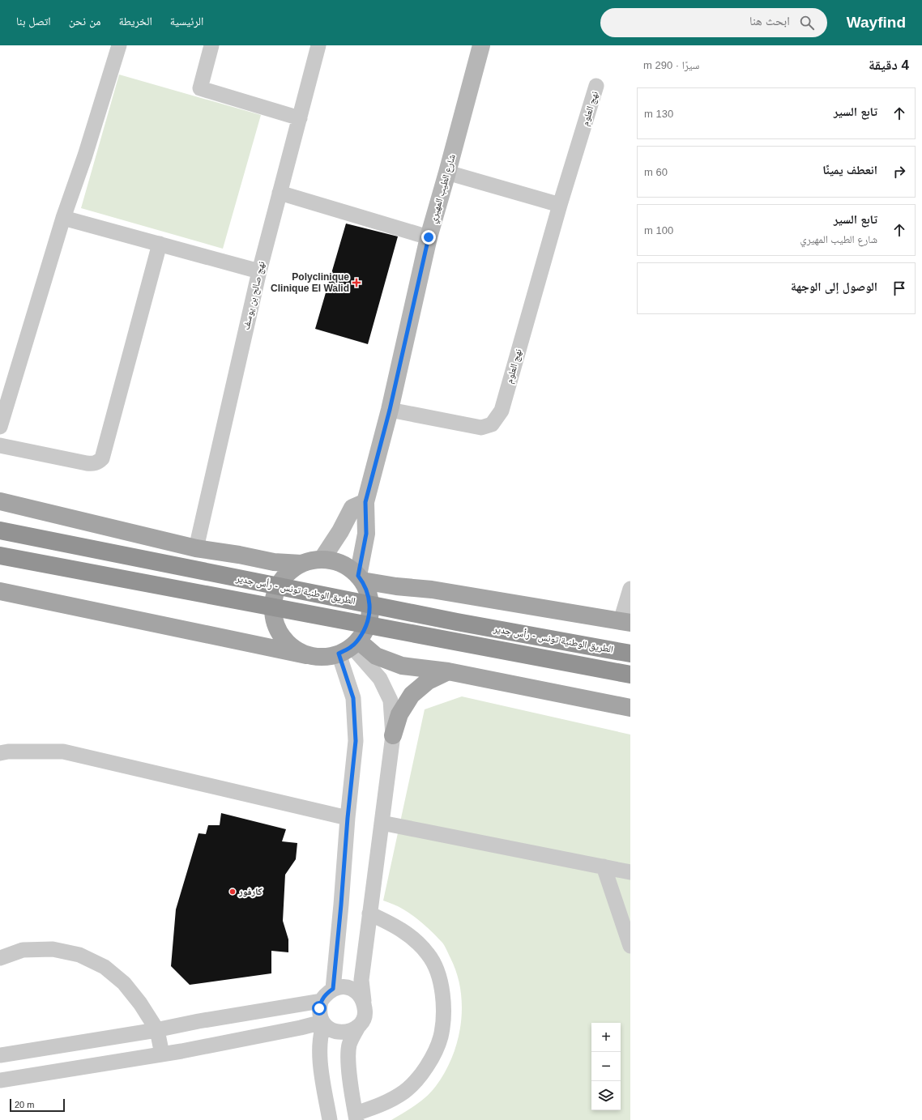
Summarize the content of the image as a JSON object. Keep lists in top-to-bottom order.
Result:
{
  "streets": {
    "highway": ["الطريق الوطنية تونس - رأس جدير"],
    "street": ["نهج العلوم", "شارع الطيب المهيري", "نهج صالح بن يوسف"]
  },
  "crossings": [
    ["نهج العلوم", "شارع الطيب المهيري"]
  ],
  "places": {
    "health": ["Polyclinique Clinique El Walid"],
    "other": ["كارفور"]
  },
  "scale_bar": "20 m",
  "page": {
    "header": "Wayfind",
    "search": "ابحث هنا",
    "nav": [
      "الرئيسية",
      "الخريطة",
      "من نحن",
      "اتصل بنا"
    ],
    "heading": ["4 دقيقة", "سيرًا · 290 m"],
    "list": [
      ["تابع السير", "130 m"],
      ["انعطف يمينًا", "60 m"],
      ["تابع السير", "شارع الطيب المهيري", "100 m"],
      "الوصول إلى الوجهة"
    ],
    "map_buttons": ["+", "−"],
    "scale": "20 m"
  }
}
